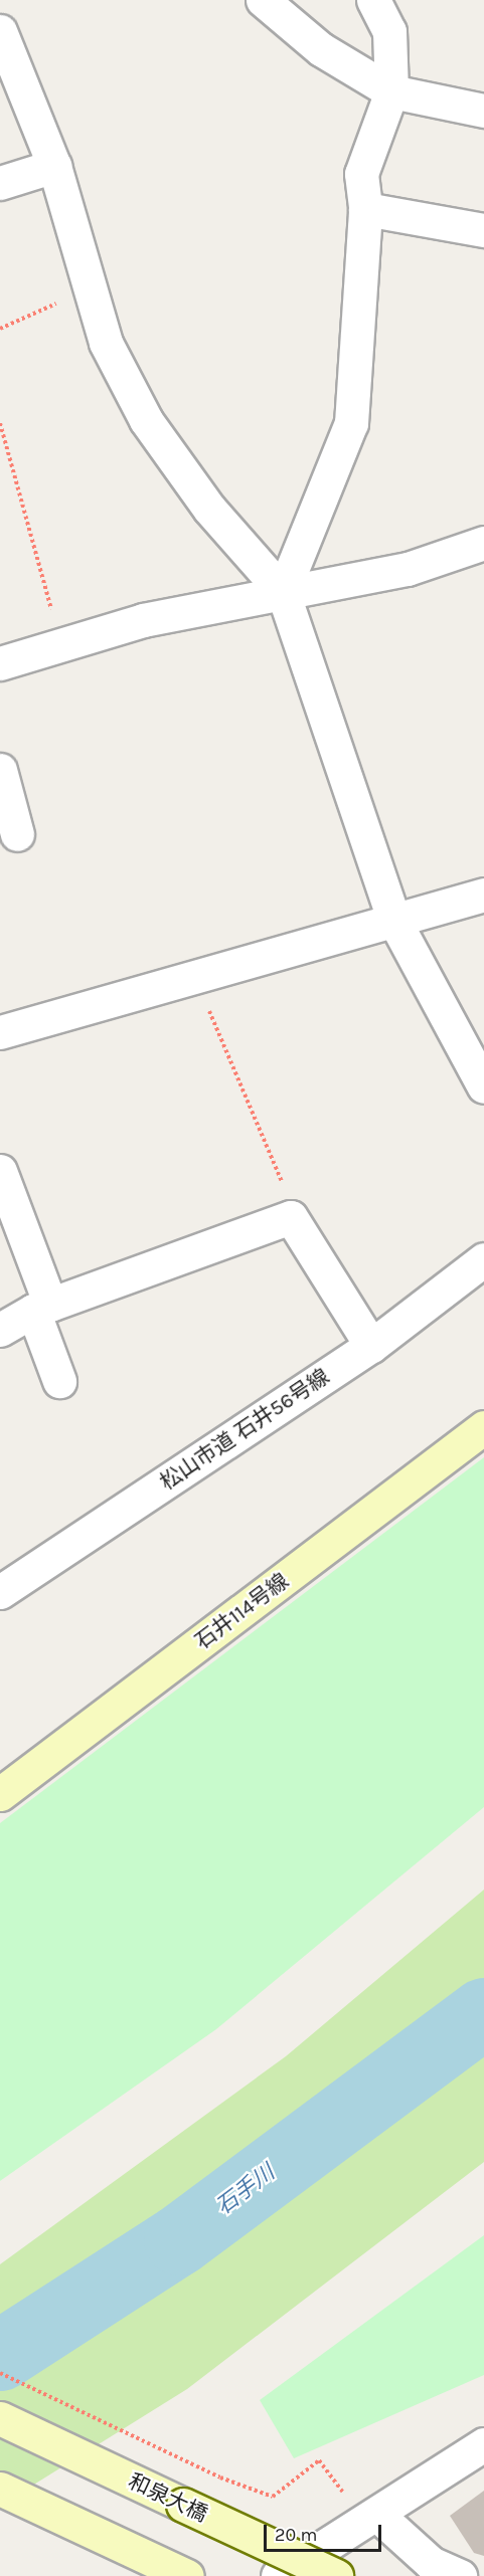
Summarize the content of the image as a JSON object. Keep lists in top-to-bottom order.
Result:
{
  "streets": {
    "street": ["松山市道 石井56号線", "石井114号線", "和泉大橋"]
  },
  "water": ["石手川"],
  "scale_bar": "20 m"
}
